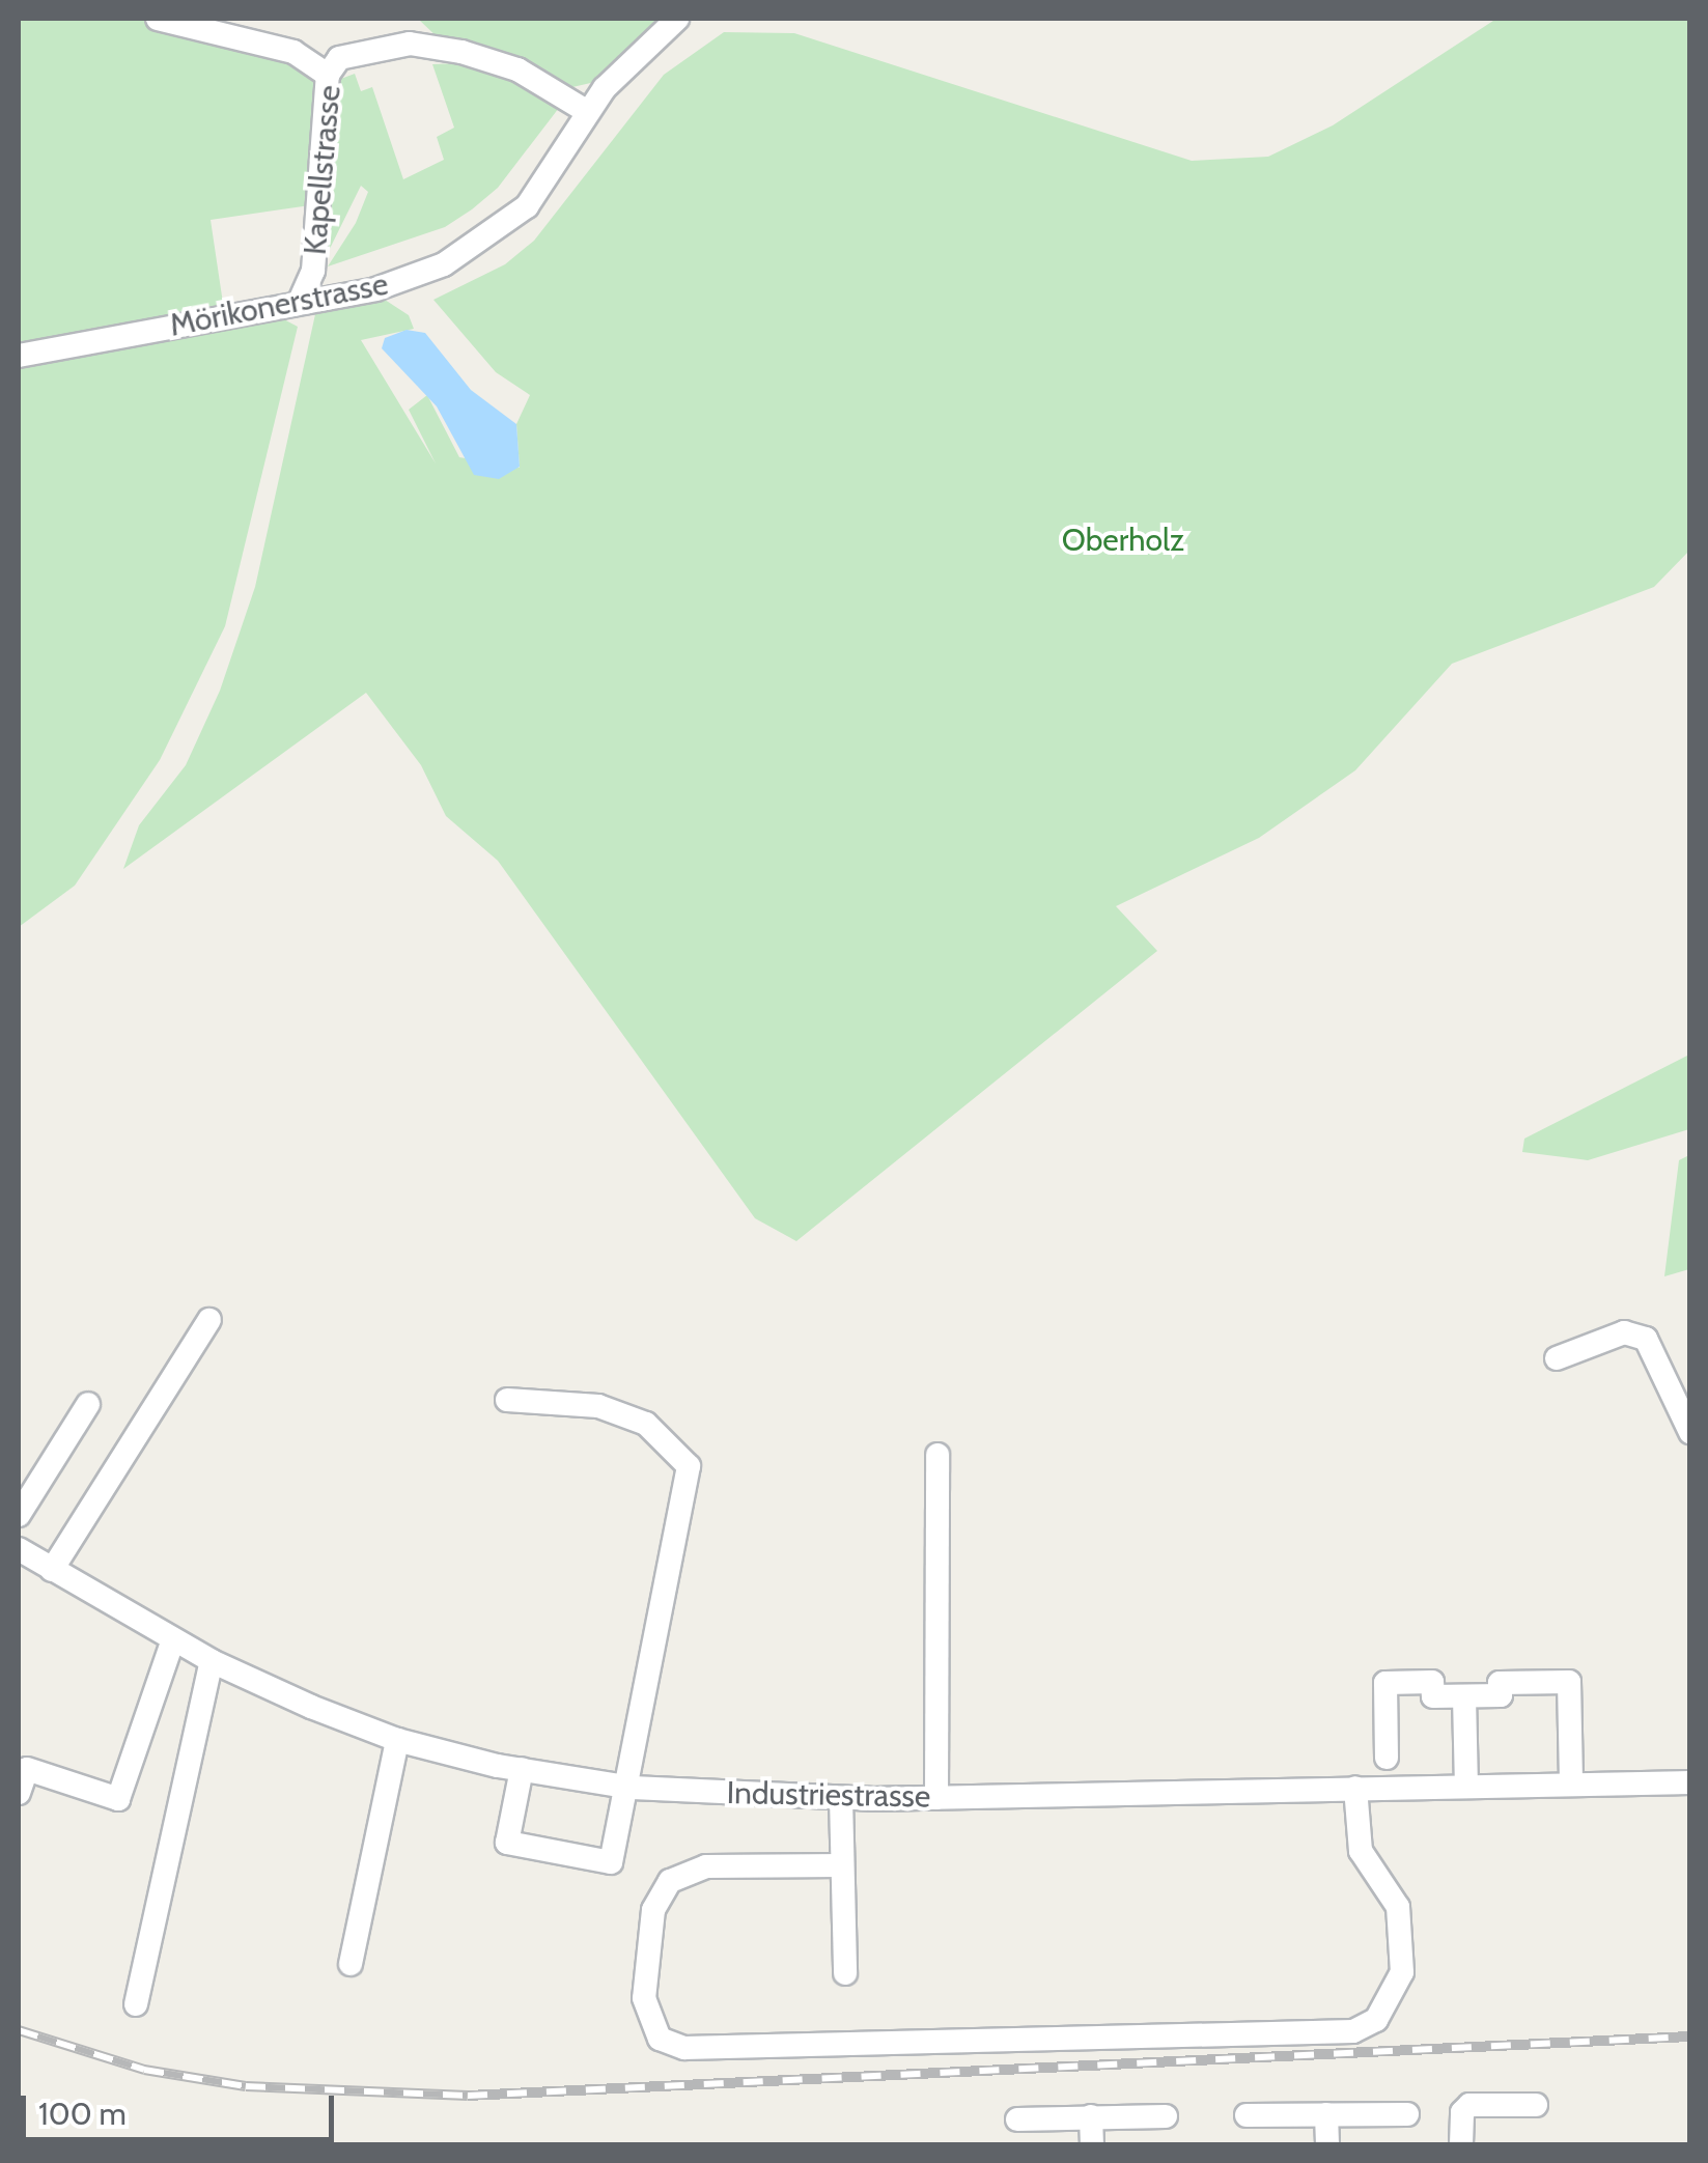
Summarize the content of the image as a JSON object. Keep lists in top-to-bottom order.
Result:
{
  "streets": {
    "street": ["Kapellstrasse", "Mörikonerstrasse", "Industriestrasse"]
  },
  "crossings": [
    ["Kapellstrasse", "Mörikonerstrasse"]
  ],
  "parks": ["Oberholz"],
  "scale_bar": "100 m"
}
